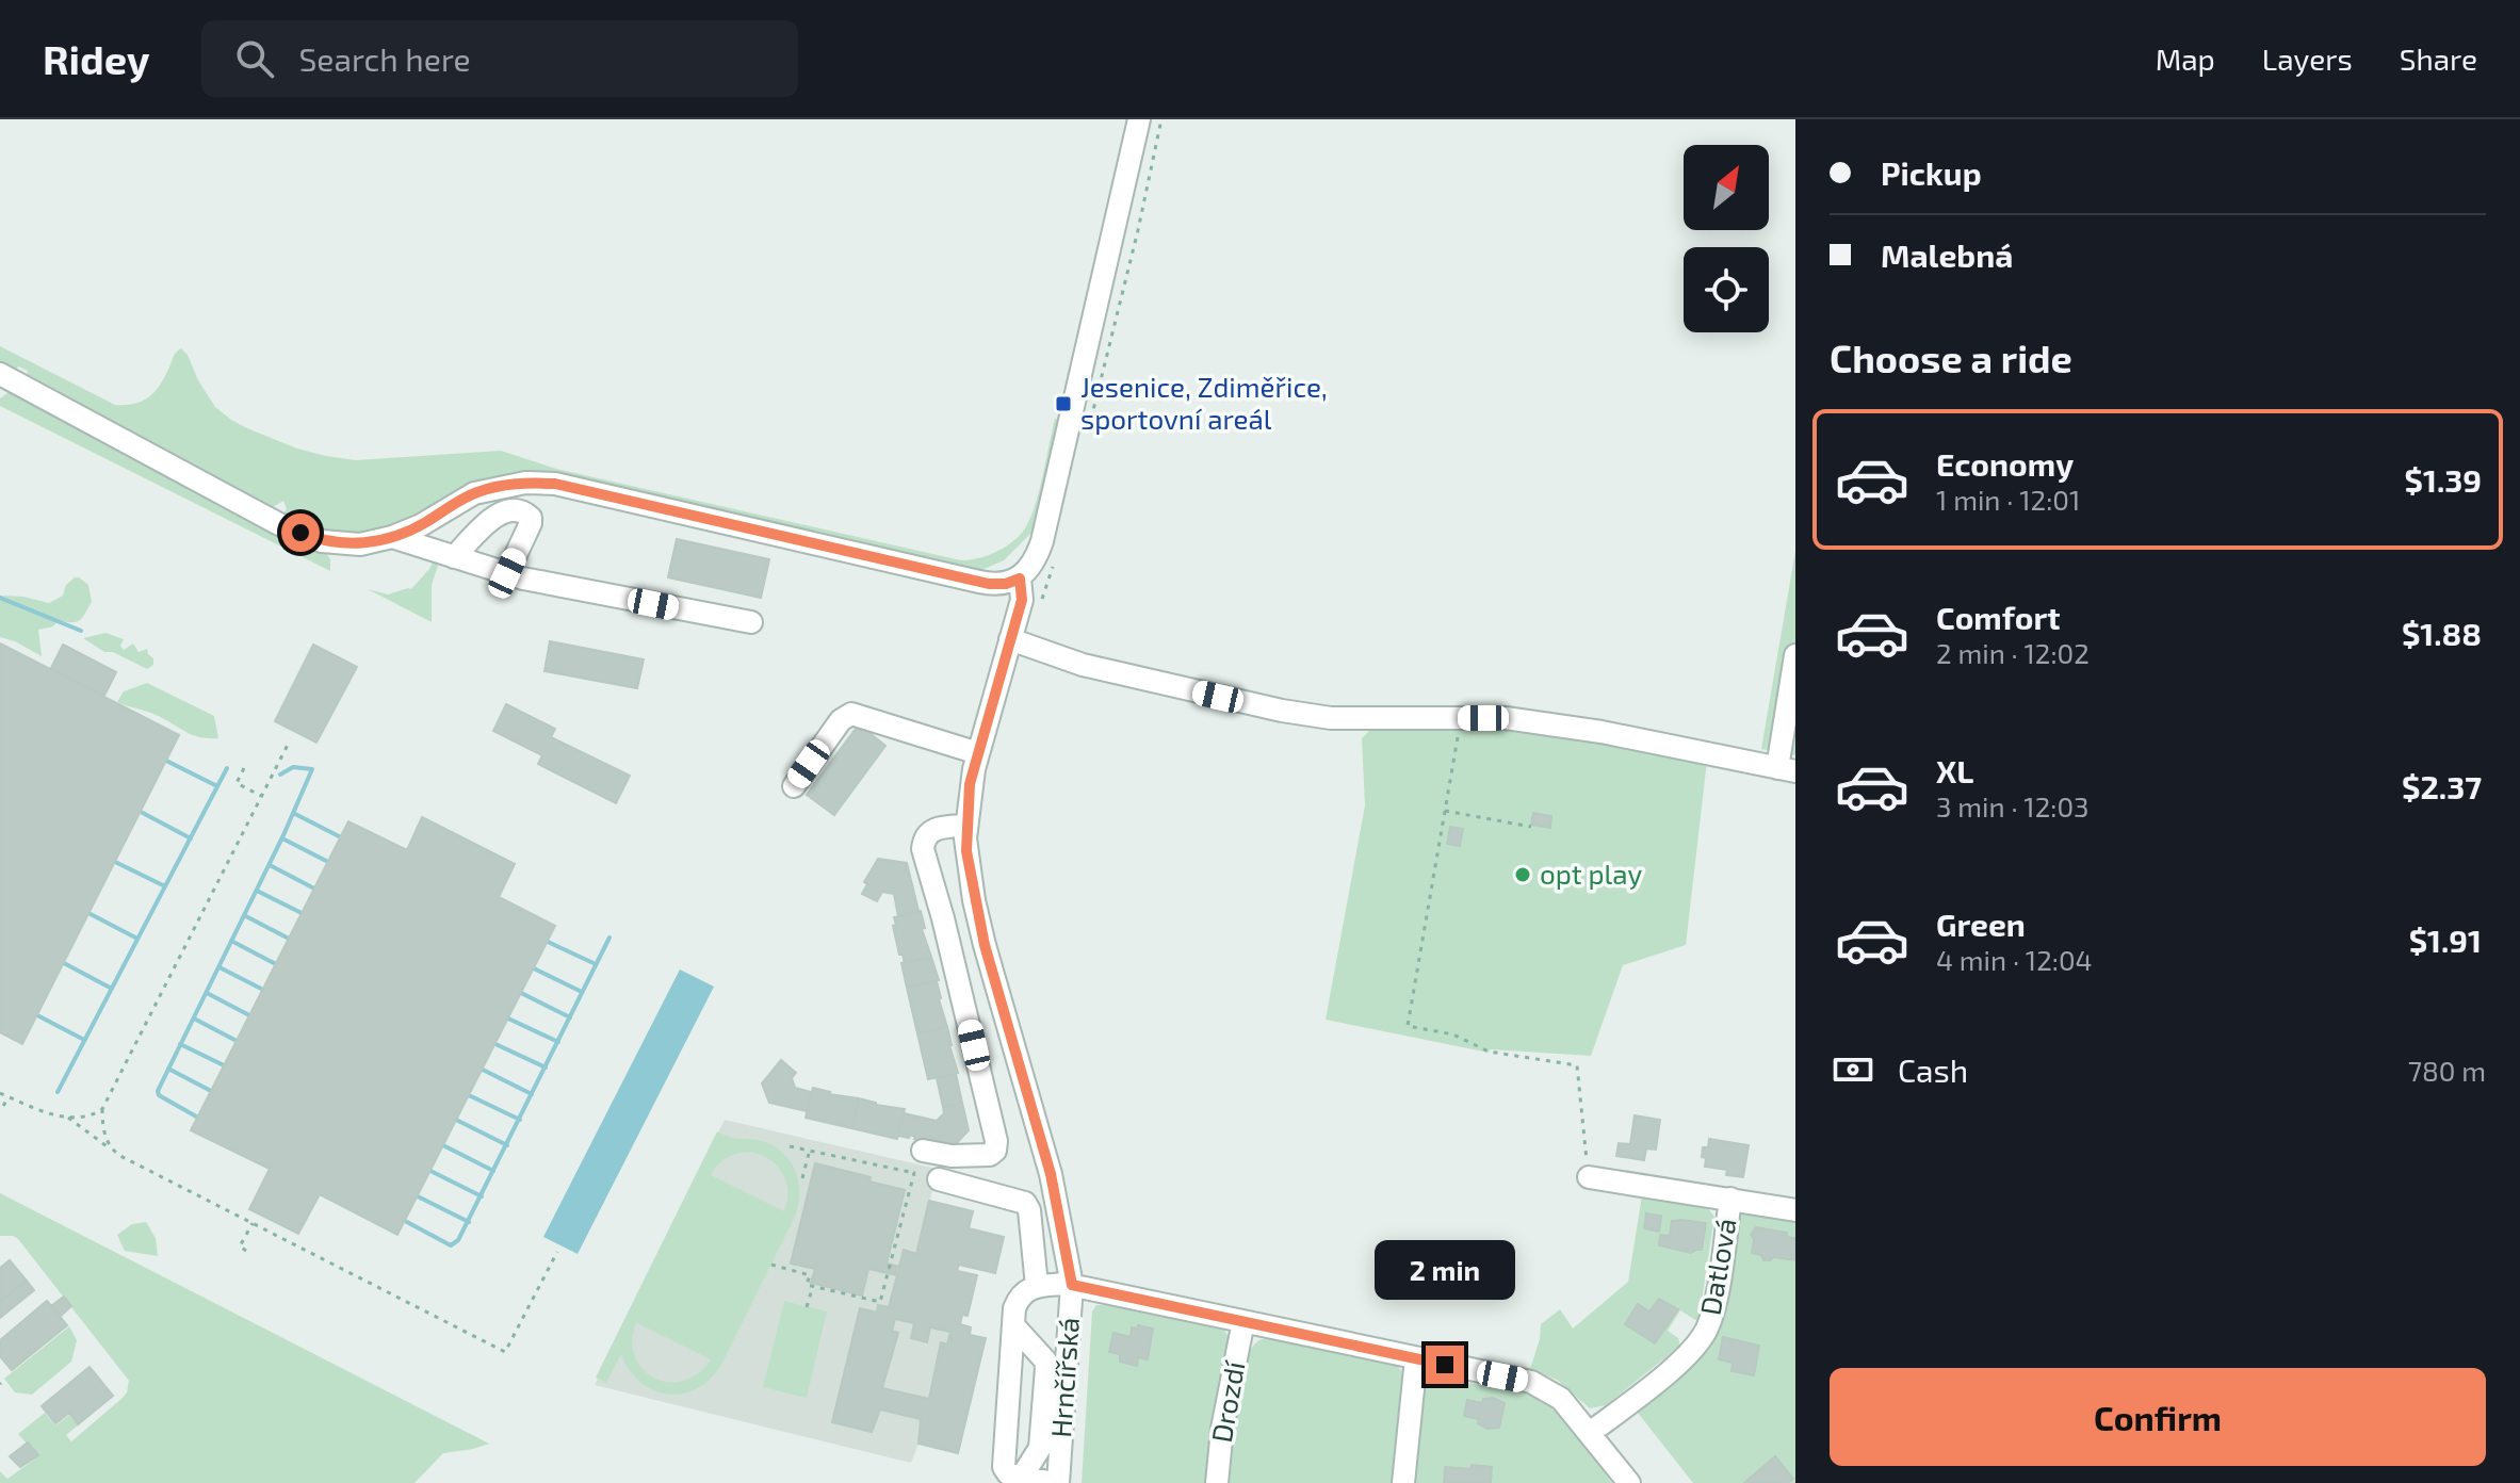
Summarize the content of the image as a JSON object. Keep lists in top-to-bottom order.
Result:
{
  "streets": {
    "street": ["Datlová", "Hrnčířská", "Drozdí"]
  },
  "places": {
    "transit": ["Jesenice, Zdiměřice, sportovní areál"],
    "other": ["opt play"]
  },
  "north": "top right",
  "page": {
    "header": "Ridey",
    "search": "Search here",
    "nav": ["Map", "Layers", "Share"],
    "banner": ["Pickup", "Malebná"],
    "heading": "Choose a ride",
    "list": [
      {
        "name": "Economy",
        "note": "1 min · 12:01",
        "value": "$1.39"
      },
      {
        "name": "Comfort",
        "note": "2 min · 12:02",
        "value": "$1.88"
      },
      {
        "name": "XL",
        "note": "3 min · 12:03",
        "value": "$2.37"
      },
      {
        "name": "Green",
        "note": "4 min · 12:04",
        "value": "$1.91"
      }
    ],
    "pay": ["Cash", "780 m"],
    "bubble": "2 min",
    "buttons": "Confirm"
  }
}
